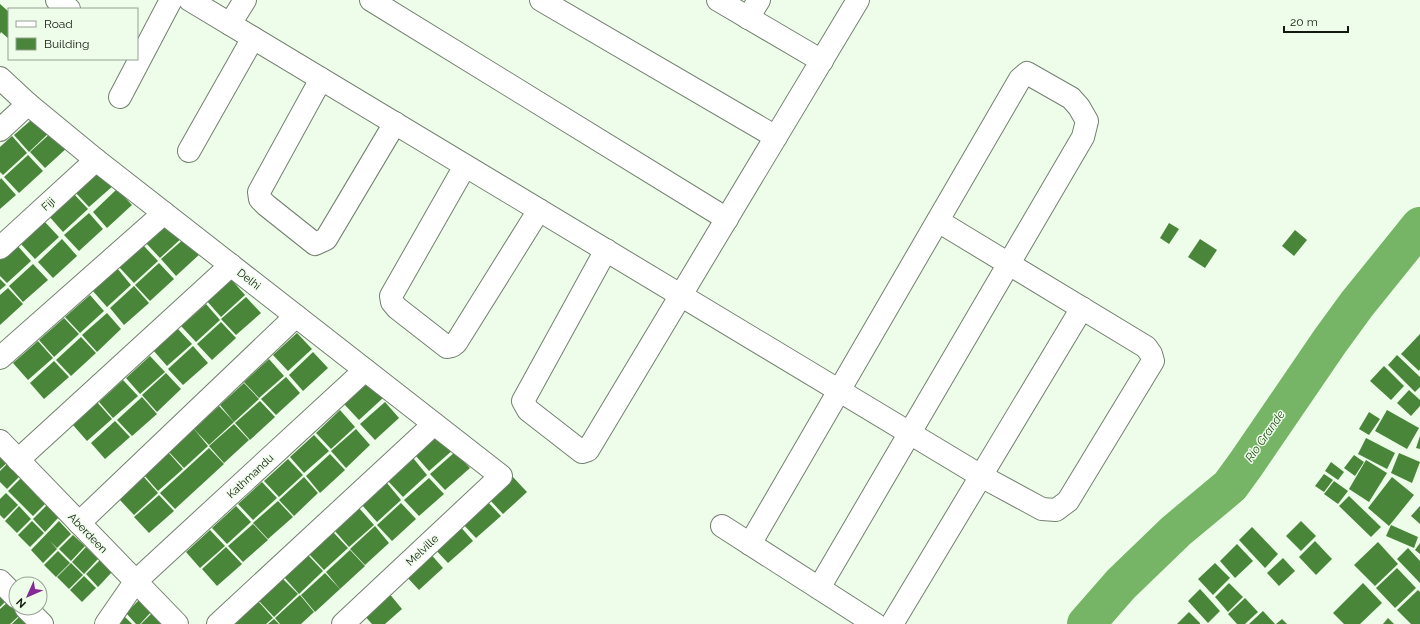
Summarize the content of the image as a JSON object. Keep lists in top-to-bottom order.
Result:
{
  "streets": {
    "street": [
      "Fiji",
      "Delhi",
      "Kathmandu",
      "Aberdeen",
      "Melville"
    ]
  },
  "crossings": [
    ["Fiji", "Delhi"],
    ["Delhi", "Kathmandu"],
    ["Delhi", "Melville"],
    ["Kathmandu", "Aberdeen"]
  ],
  "water": ["Rio Grande"],
  "legend": ["Road", "Building"],
  "scale_bar": "20 m",
  "north": "bottom left"
}
